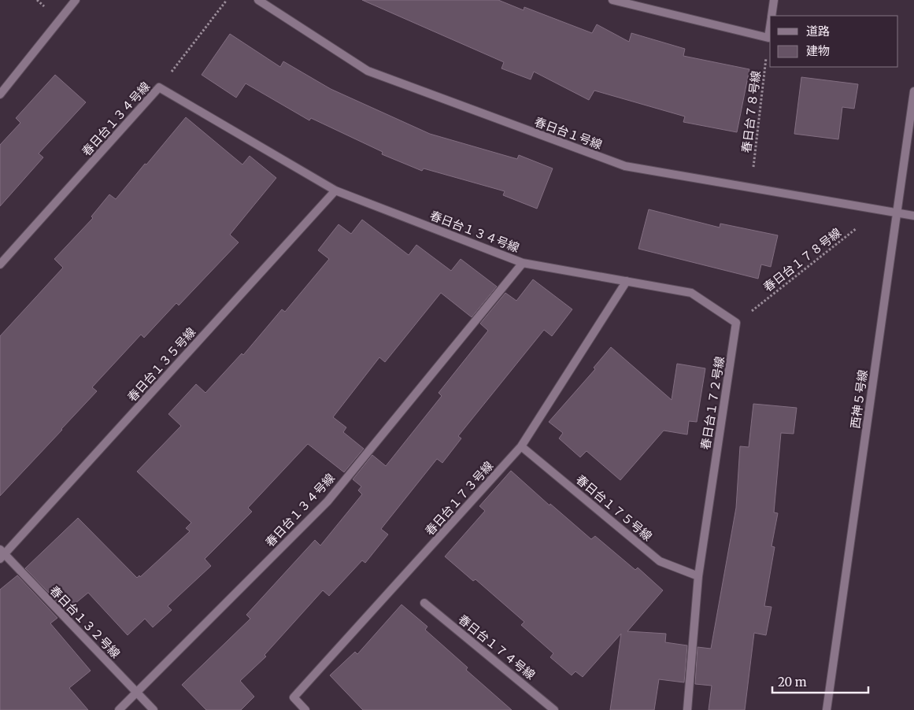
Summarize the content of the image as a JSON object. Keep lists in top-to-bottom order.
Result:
{
  "streets": {
    "street": [
      "春日台１３４号線",
      "春日台１号線",
      "春日台１３５号線",
      "西神５号線",
      "春日台１７２号線",
      "春日台１７３号線",
      "春日台１７５号線",
      "春日台１３２号線",
      "春日台１７４号線"
    ],
    "path": ["春日台７８号線", "春日台１７８号線"]
  },
  "crossings": [
    ["春日台７８号線", "春日台１号線"],
    ["春日台１３４号線", "春日台１３５号線"],
    ["春日台１３４号線", "春日台１３２号線"],
    ["春日台１号線", "春日台１７８号線"],
    ["春日台１号線", "西神５号線"],
    ["春日台１７８号線", "春日台１７２号線"],
    ["春日台１３５号線", "春日台１３２号線"],
    ["春日台１７２号線", "春日台１７５号線"],
    ["春日台１７３号線", "春日台１７５号線"]
  ],
  "legend": ["道路", "建物"],
  "scale_bar": "20 m"
}
